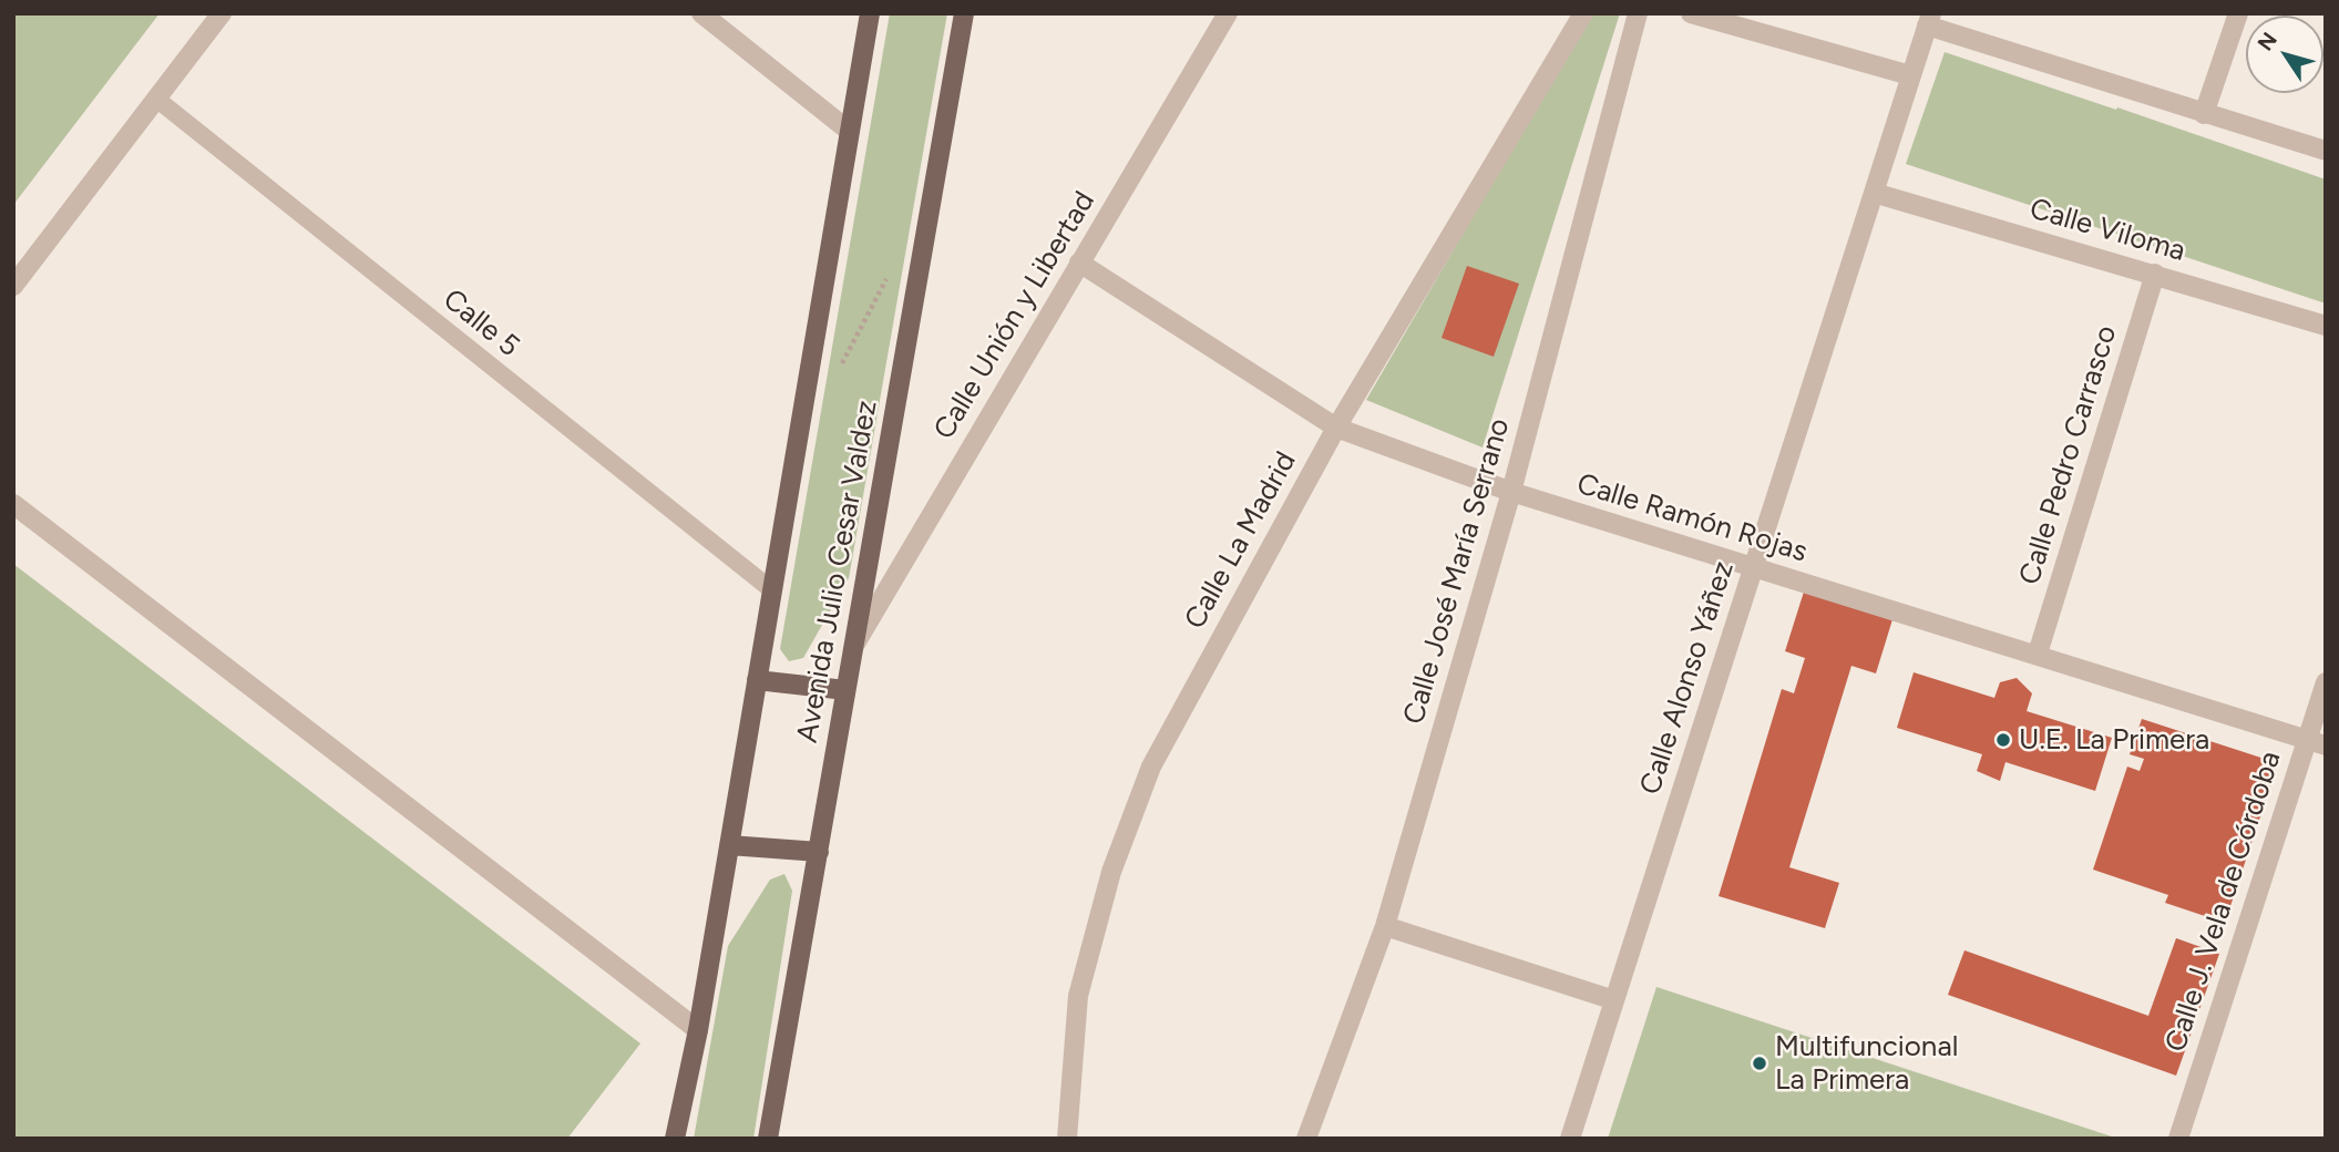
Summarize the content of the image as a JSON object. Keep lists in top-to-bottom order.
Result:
{
  "streets": {
    "main road": ["Avenida Julio Cesar Valdez"],
    "street": [
      "Calle Viloma",
      "Calle Unión y Libertad",
      "Calle Pedro Carrasco",
      "Calle Ramón Rojas",
      "Calle La Madrid",
      "Calle José María Serrano",
      "Calle Alonso Yáñez",
      "Calle J. Vela de Córdoba"
    ],
    "lane": ["Calle 5"]
  },
  "crossings": [
    ["Calle Viloma", "Calle Pedro Carrasco"],
    ["Calle Viloma", "Calle Alonso Yáñez"],
    ["Calle Unión y Libertad", "Calle Ramón Rojas"],
    ["Calle Unión y Libertad", "Avenida Julio Cesar Valdez"],
    ["Calle 5", "Avenida Julio Cesar Valdez"],
    ["Calle Pedro Carrasco", "Calle Ramón Rojas"],
    ["Calle Ramón Rojas", "Calle La Madrid"],
    ["Calle Ramón Rojas", "Calle José María Serrano"],
    ["Calle Ramón Rojas", "Calle Alonso Yáñez"],
    ["Calle Ramón Rojas", "Calle J. Vela de Córdoba"]
  ],
  "places": ["U.E. La Primera", "Multifuncional La Primera"],
  "north": "top left"
}
